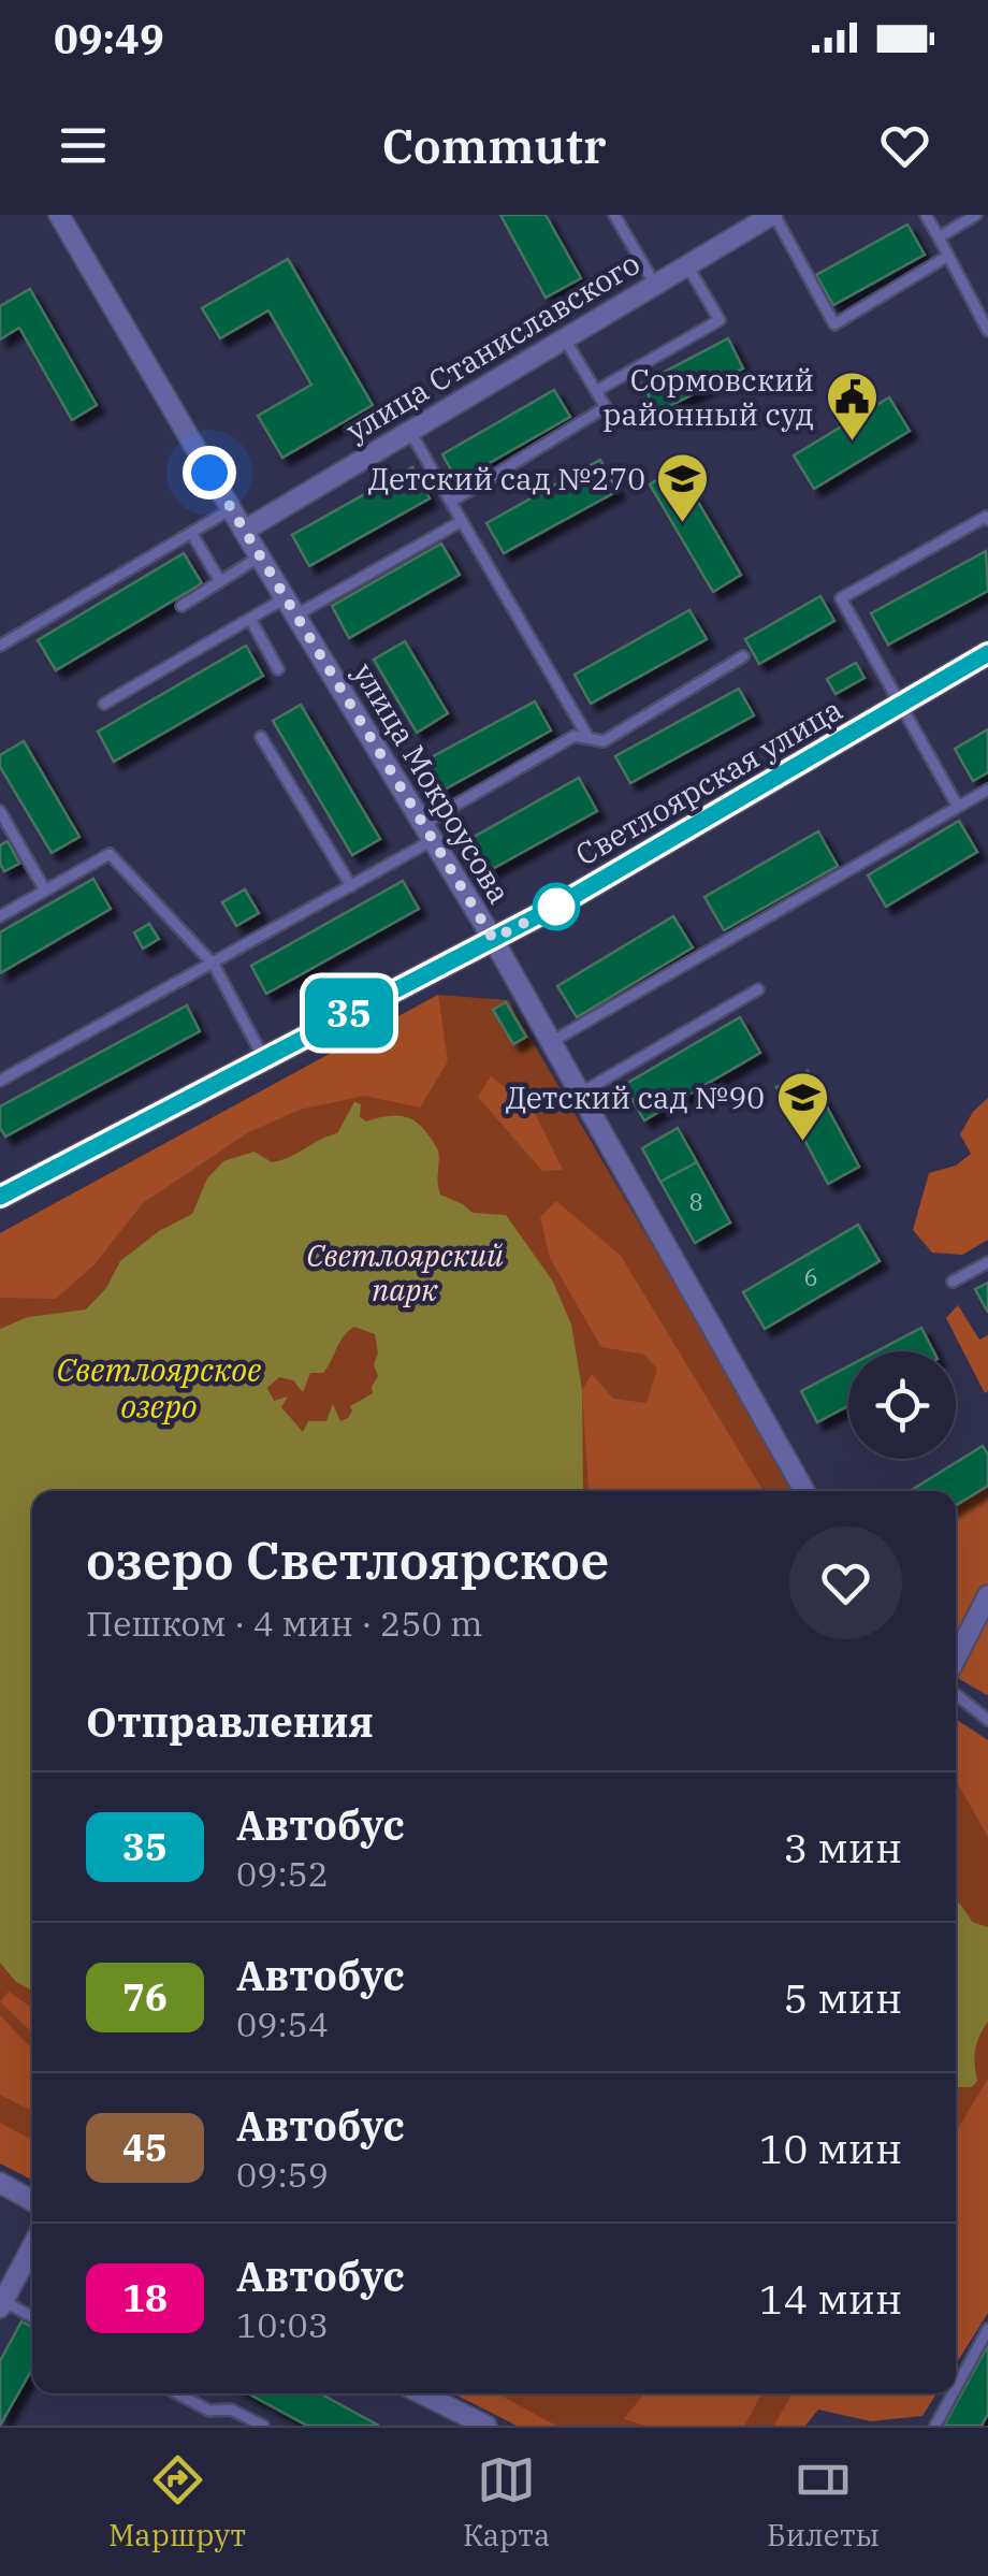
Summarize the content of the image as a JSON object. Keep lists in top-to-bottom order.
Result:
{
  "streets": {
    "main road": ["Светлоярская улица"],
    "street": ["улица Станиславского", "улица Мокроусова"]
  },
  "crossings": [
    ["улица Станиславского", "улица Мокроусова"],
    ["Светлоярская улица", "улица Мокроусова"]
  ],
  "water": ["Светлоярское озеро"],
  "parks": ["Светлоярский парк"],
  "places": {
    "public building": ["Сормовский районный суд"],
    "school or university": ["Детский сад №270", "Детский сад №90"]
  },
  "lines": ["bus line 35"],
  "house_numbers": ["8", "6"],
  "page": {
    "status": "09:49",
    "header": "Commutr",
    "on_map": "35",
    "heading": [
      ["озеро Светлоярское", "Пешком · 4 мин · 250 m"],
      "Отправления"
    ],
    "list": [
      {
        "mark": "35",
        "name": "Автобус",
        "note": "09:52",
        "value": "3 мин"
      },
      {
        "mark": "76",
        "name": "Автобус",
        "note": "09:54",
        "value": "5 мин"
      },
      {
        "mark": "45",
        "name": "Автобус",
        "note": "09:59",
        "value": "10 мин"
      },
      {
        "mark": "18",
        "name": "Автобус",
        "note": "10:03",
        "value": "14 мин"
      }
    ],
    "tabs": ["Маршрут", "Карта", "Билеты"]
  }
}
